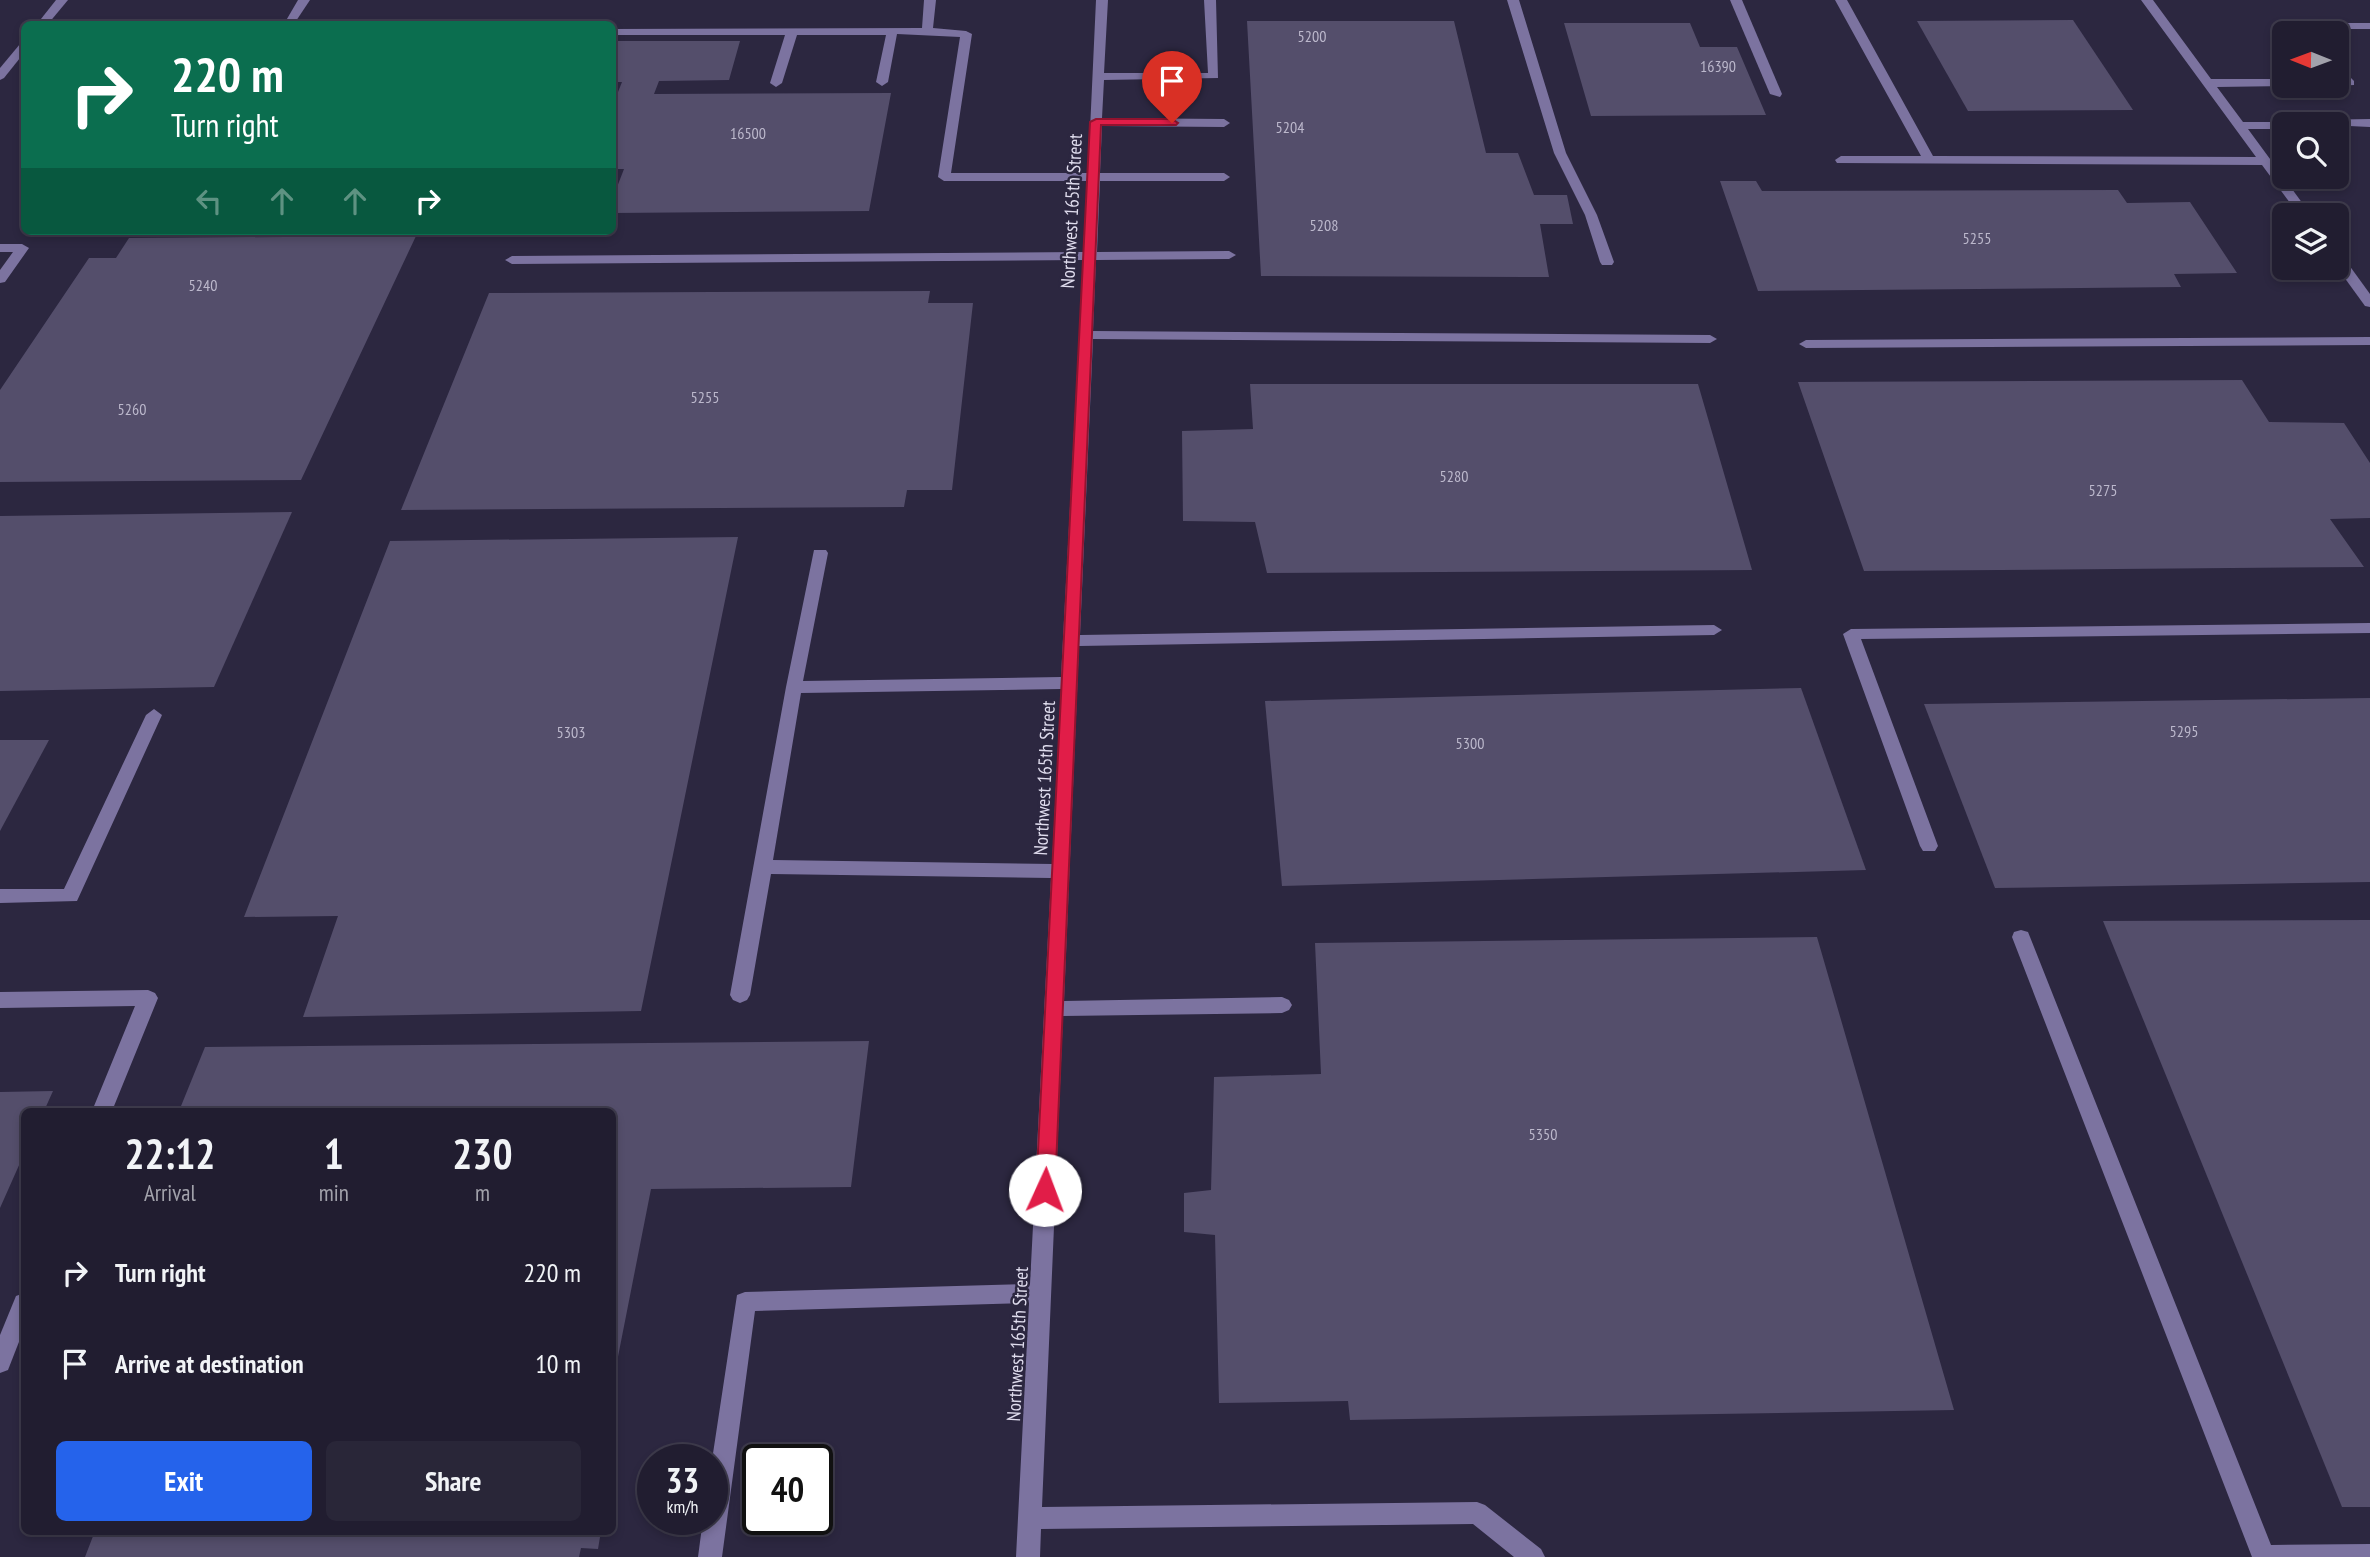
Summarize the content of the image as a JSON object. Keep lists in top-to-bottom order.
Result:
{
  "streets": {
    "street": ["Northwest 165th Street"]
  },
  "house_numbers": [
    "5200",
    "16390",
    "5204",
    "16500",
    "5208",
    "5255",
    "5240",
    "5255",
    "5260",
    "5280",
    "5275",
    "5295",
    "5303",
    "5300",
    "5350"
  ],
  "north": "left",
  "page": {
    "turn": ["220 m", "Turn right"],
    "eta": [
      "22:12",
      "Arrival",
      "1",
      "min",
      "230",
      "m"
    ],
    "list": [
      {
        "name": "Turn right",
        "value": "220 m"
      },
      {
        "name": "Arrive at destination",
        "value": "10 m"
      }
    ],
    "buttons": ["Exit", "Share"],
    "speed": "33 km/h",
    "limit": "40"
  }
}
